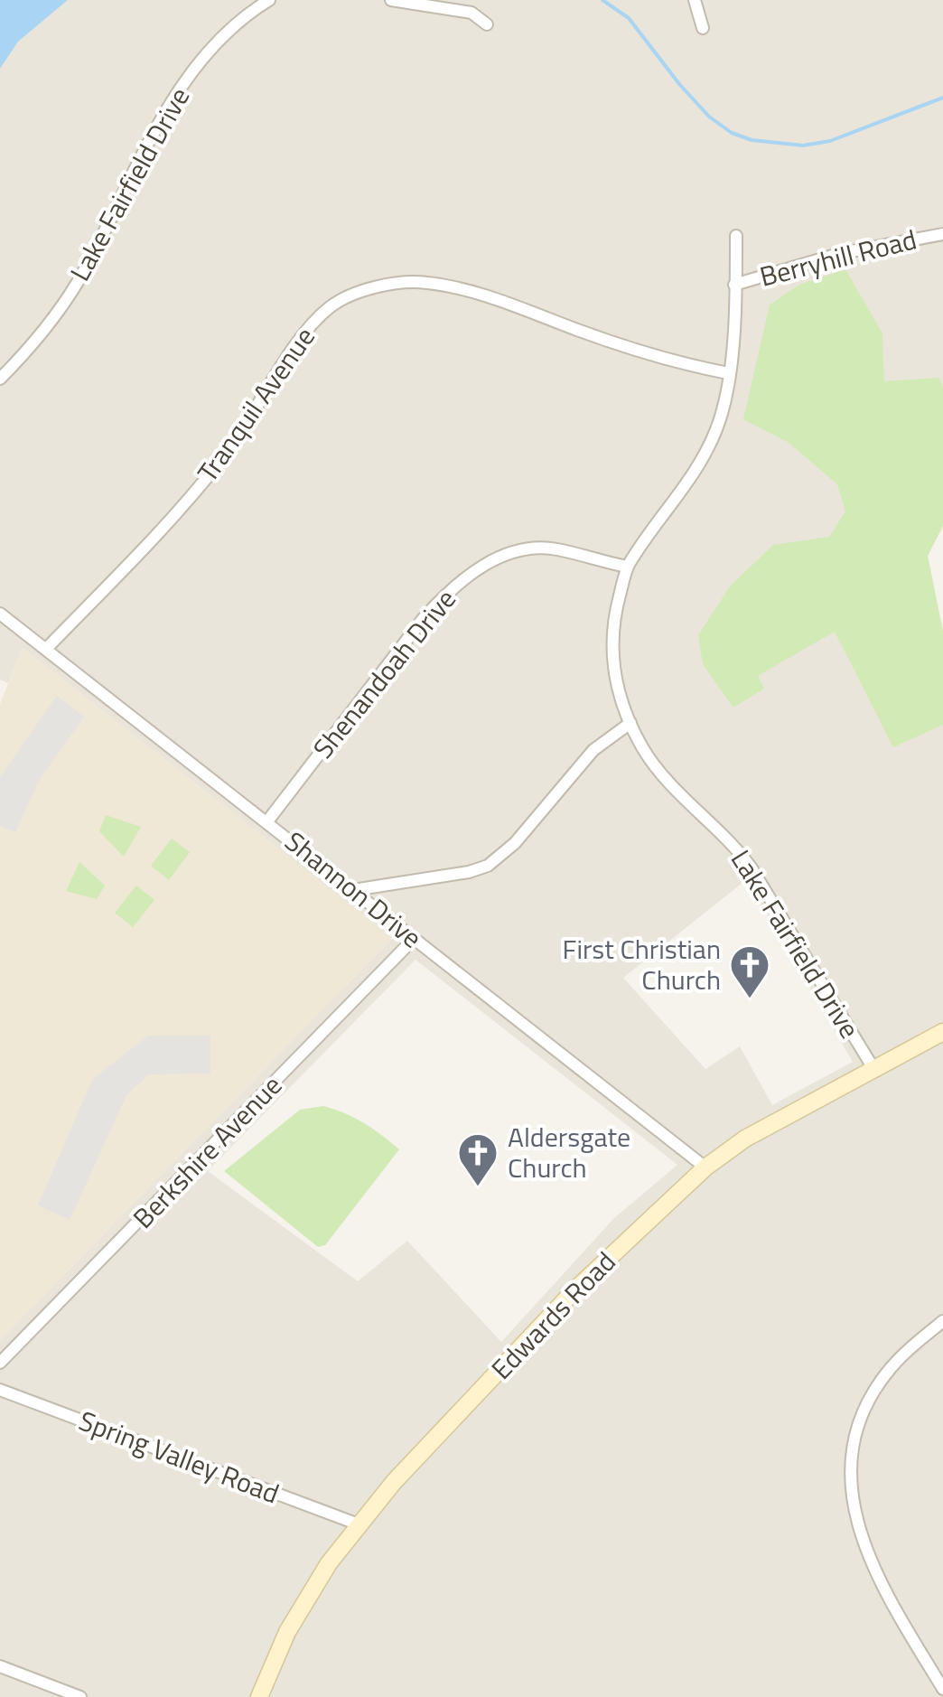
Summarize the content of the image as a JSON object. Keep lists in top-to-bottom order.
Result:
{
  "streets": {
    "street": [
      "Lake Fairfield Drive",
      "Berryhill Road",
      "Tranquil Avenue",
      "Shenandoah Drive",
      "Shannon Drive",
      "Berkshire Avenue",
      "Edwards Road",
      "Spring Valley Road"
    ]
  },
  "crossings": [
    ["Lake Fairfield Drive", "Berryhill Road"],
    ["Lake Fairfield Drive", "Tranquil Avenue"],
    ["Lake Fairfield Drive", "Shenandoah Drive"],
    ["Lake Fairfield Drive", "Edwards Road"],
    ["Tranquil Avenue", "Shannon Drive"],
    ["Shenandoah Drive", "Shannon Drive"],
    ["Shannon Drive", "Berkshire Avenue"],
    ["Shannon Drive", "Edwards Road"],
    ["Edwards Road", "Spring Valley Road"]
  ],
  "places": {
    "church": ["First Christian Church", "Aldersgate Church"]
  }
}
